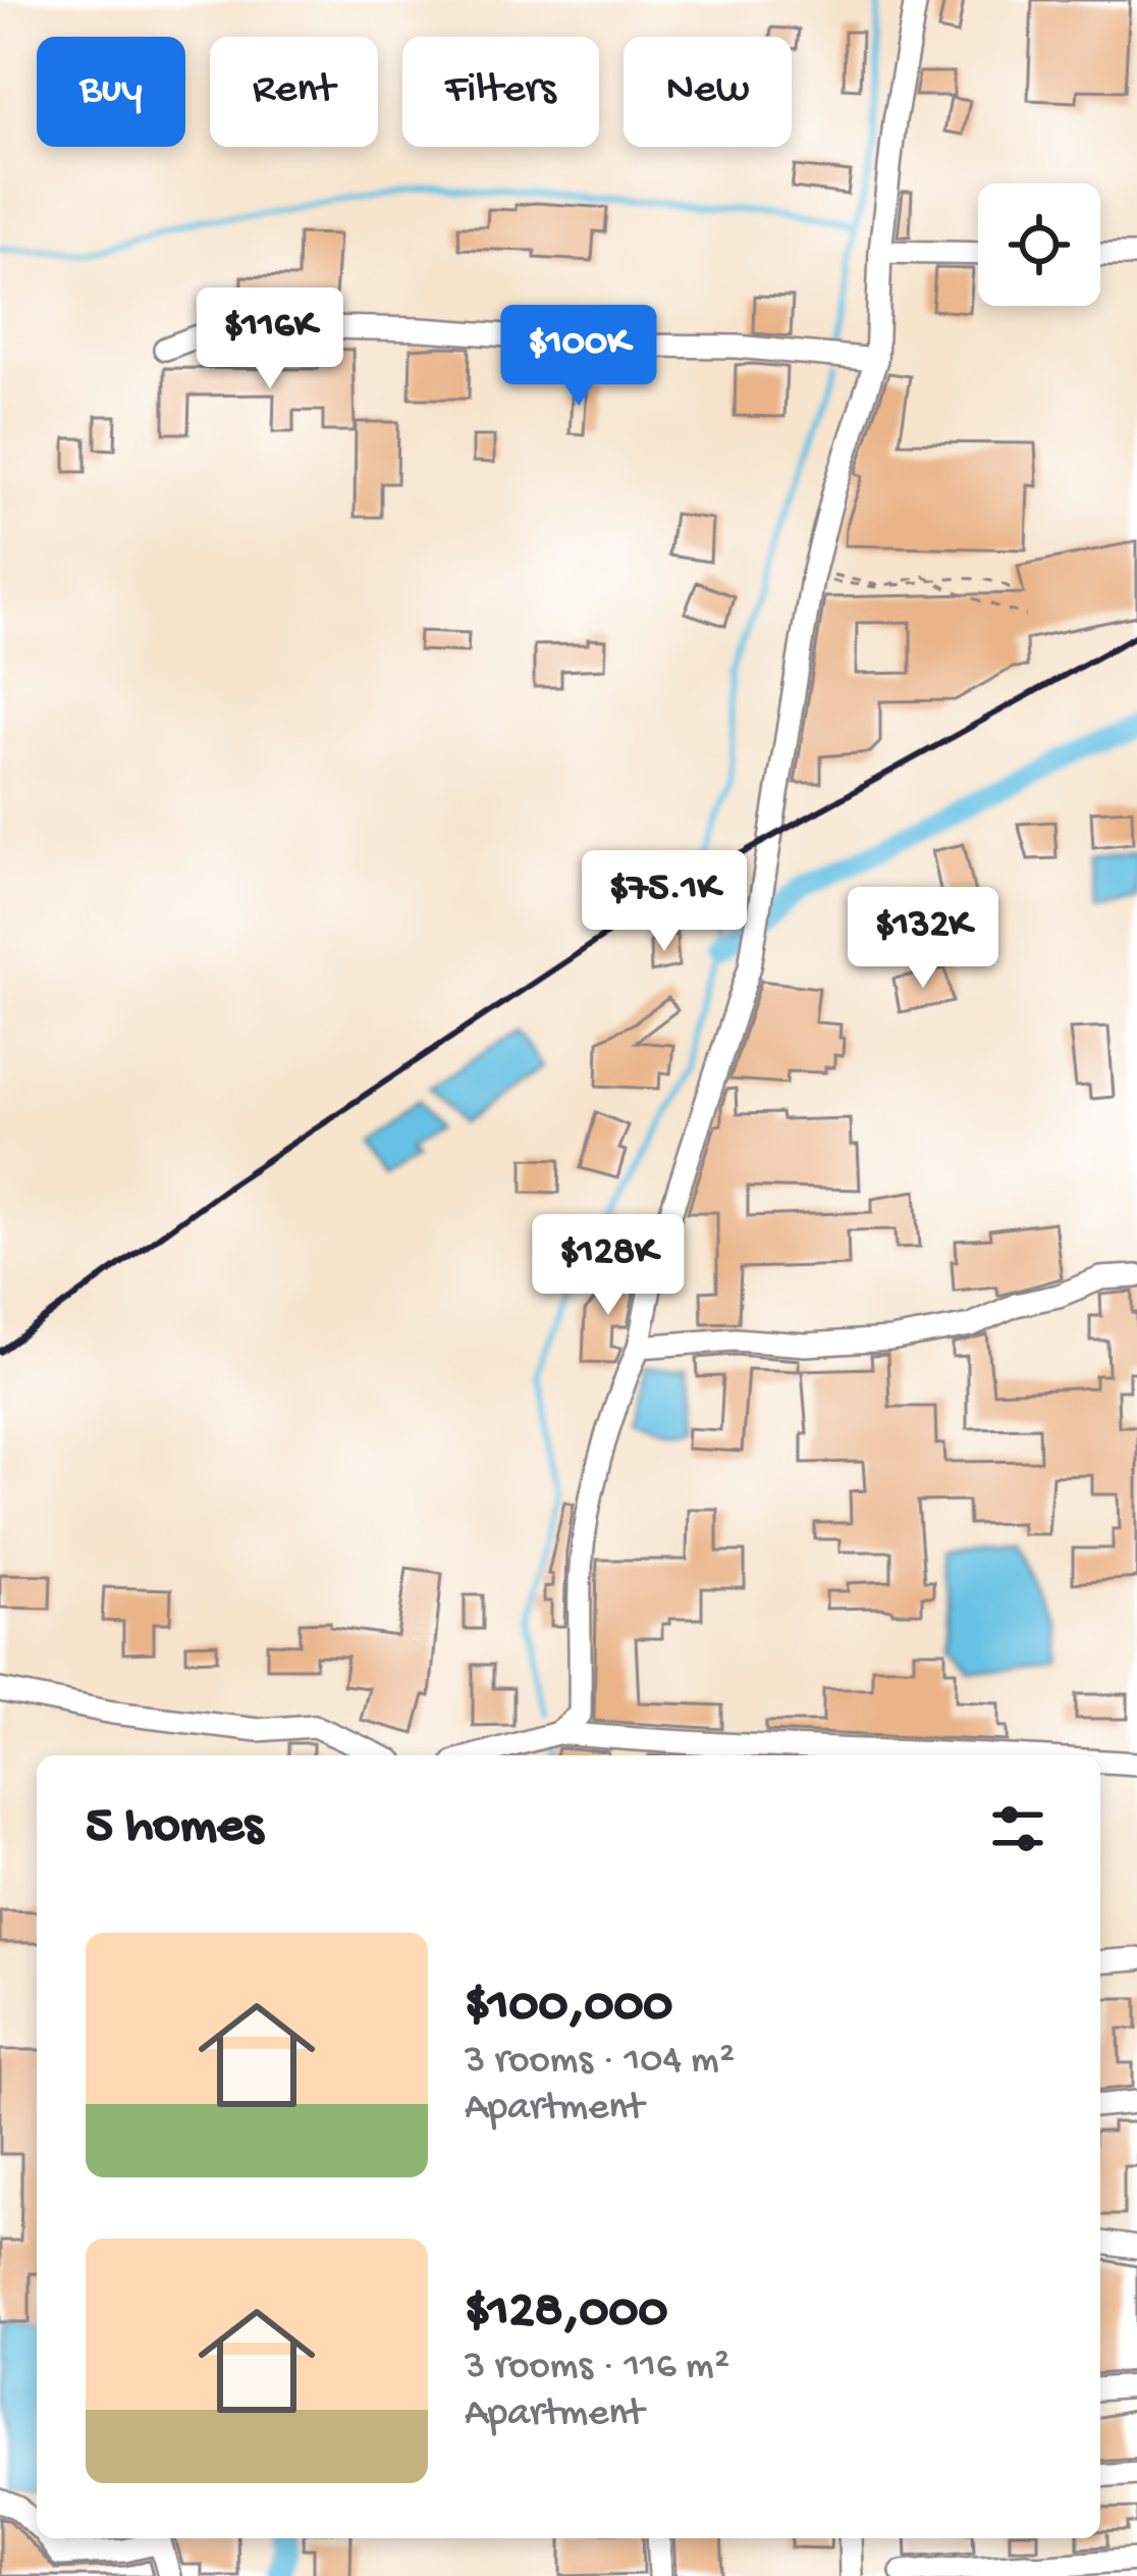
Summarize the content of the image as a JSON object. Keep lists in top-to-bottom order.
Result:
{
  "page": {
    "chip": [
      "Buy",
      "Rent",
      "Filters",
      "New"
    ],
    "price": [
      "$116K",
      "$100K",
      "$75.1K",
      "$132K",
      "$128K"
    ],
    "heading": "5 homes",
    "list": [
      {
        "name": "$100,000",
        "note": "3 rooms · 104 m² · Apartment"
      },
      {
        "name": "$128,000",
        "note": "3 rooms · 116 m² · Apartment"
      }
    ]
  }
}
